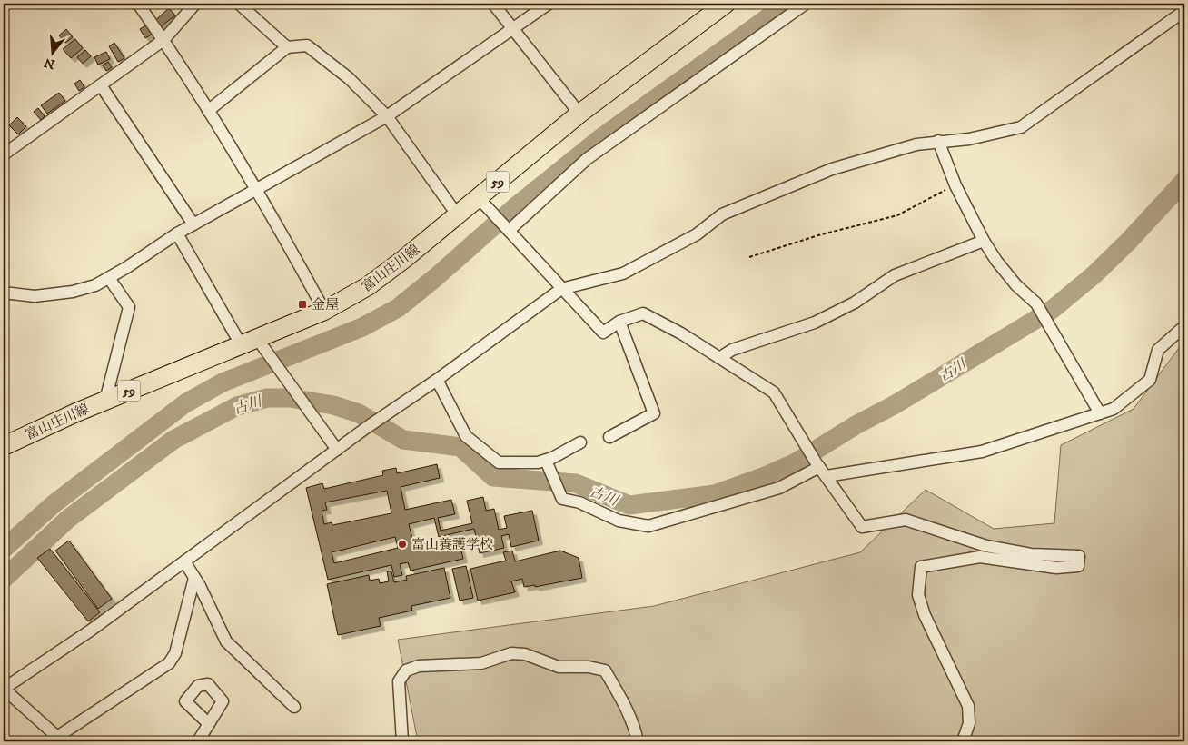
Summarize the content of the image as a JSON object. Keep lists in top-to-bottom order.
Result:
{
  "streets": {
    "main road": ["59", "富山庄川線"]
  },
  "water": ["古川"],
  "places": {
    "transit": ["金屋"],
    "other": ["富山養護学校"]
  },
  "north": "bottom"
}
